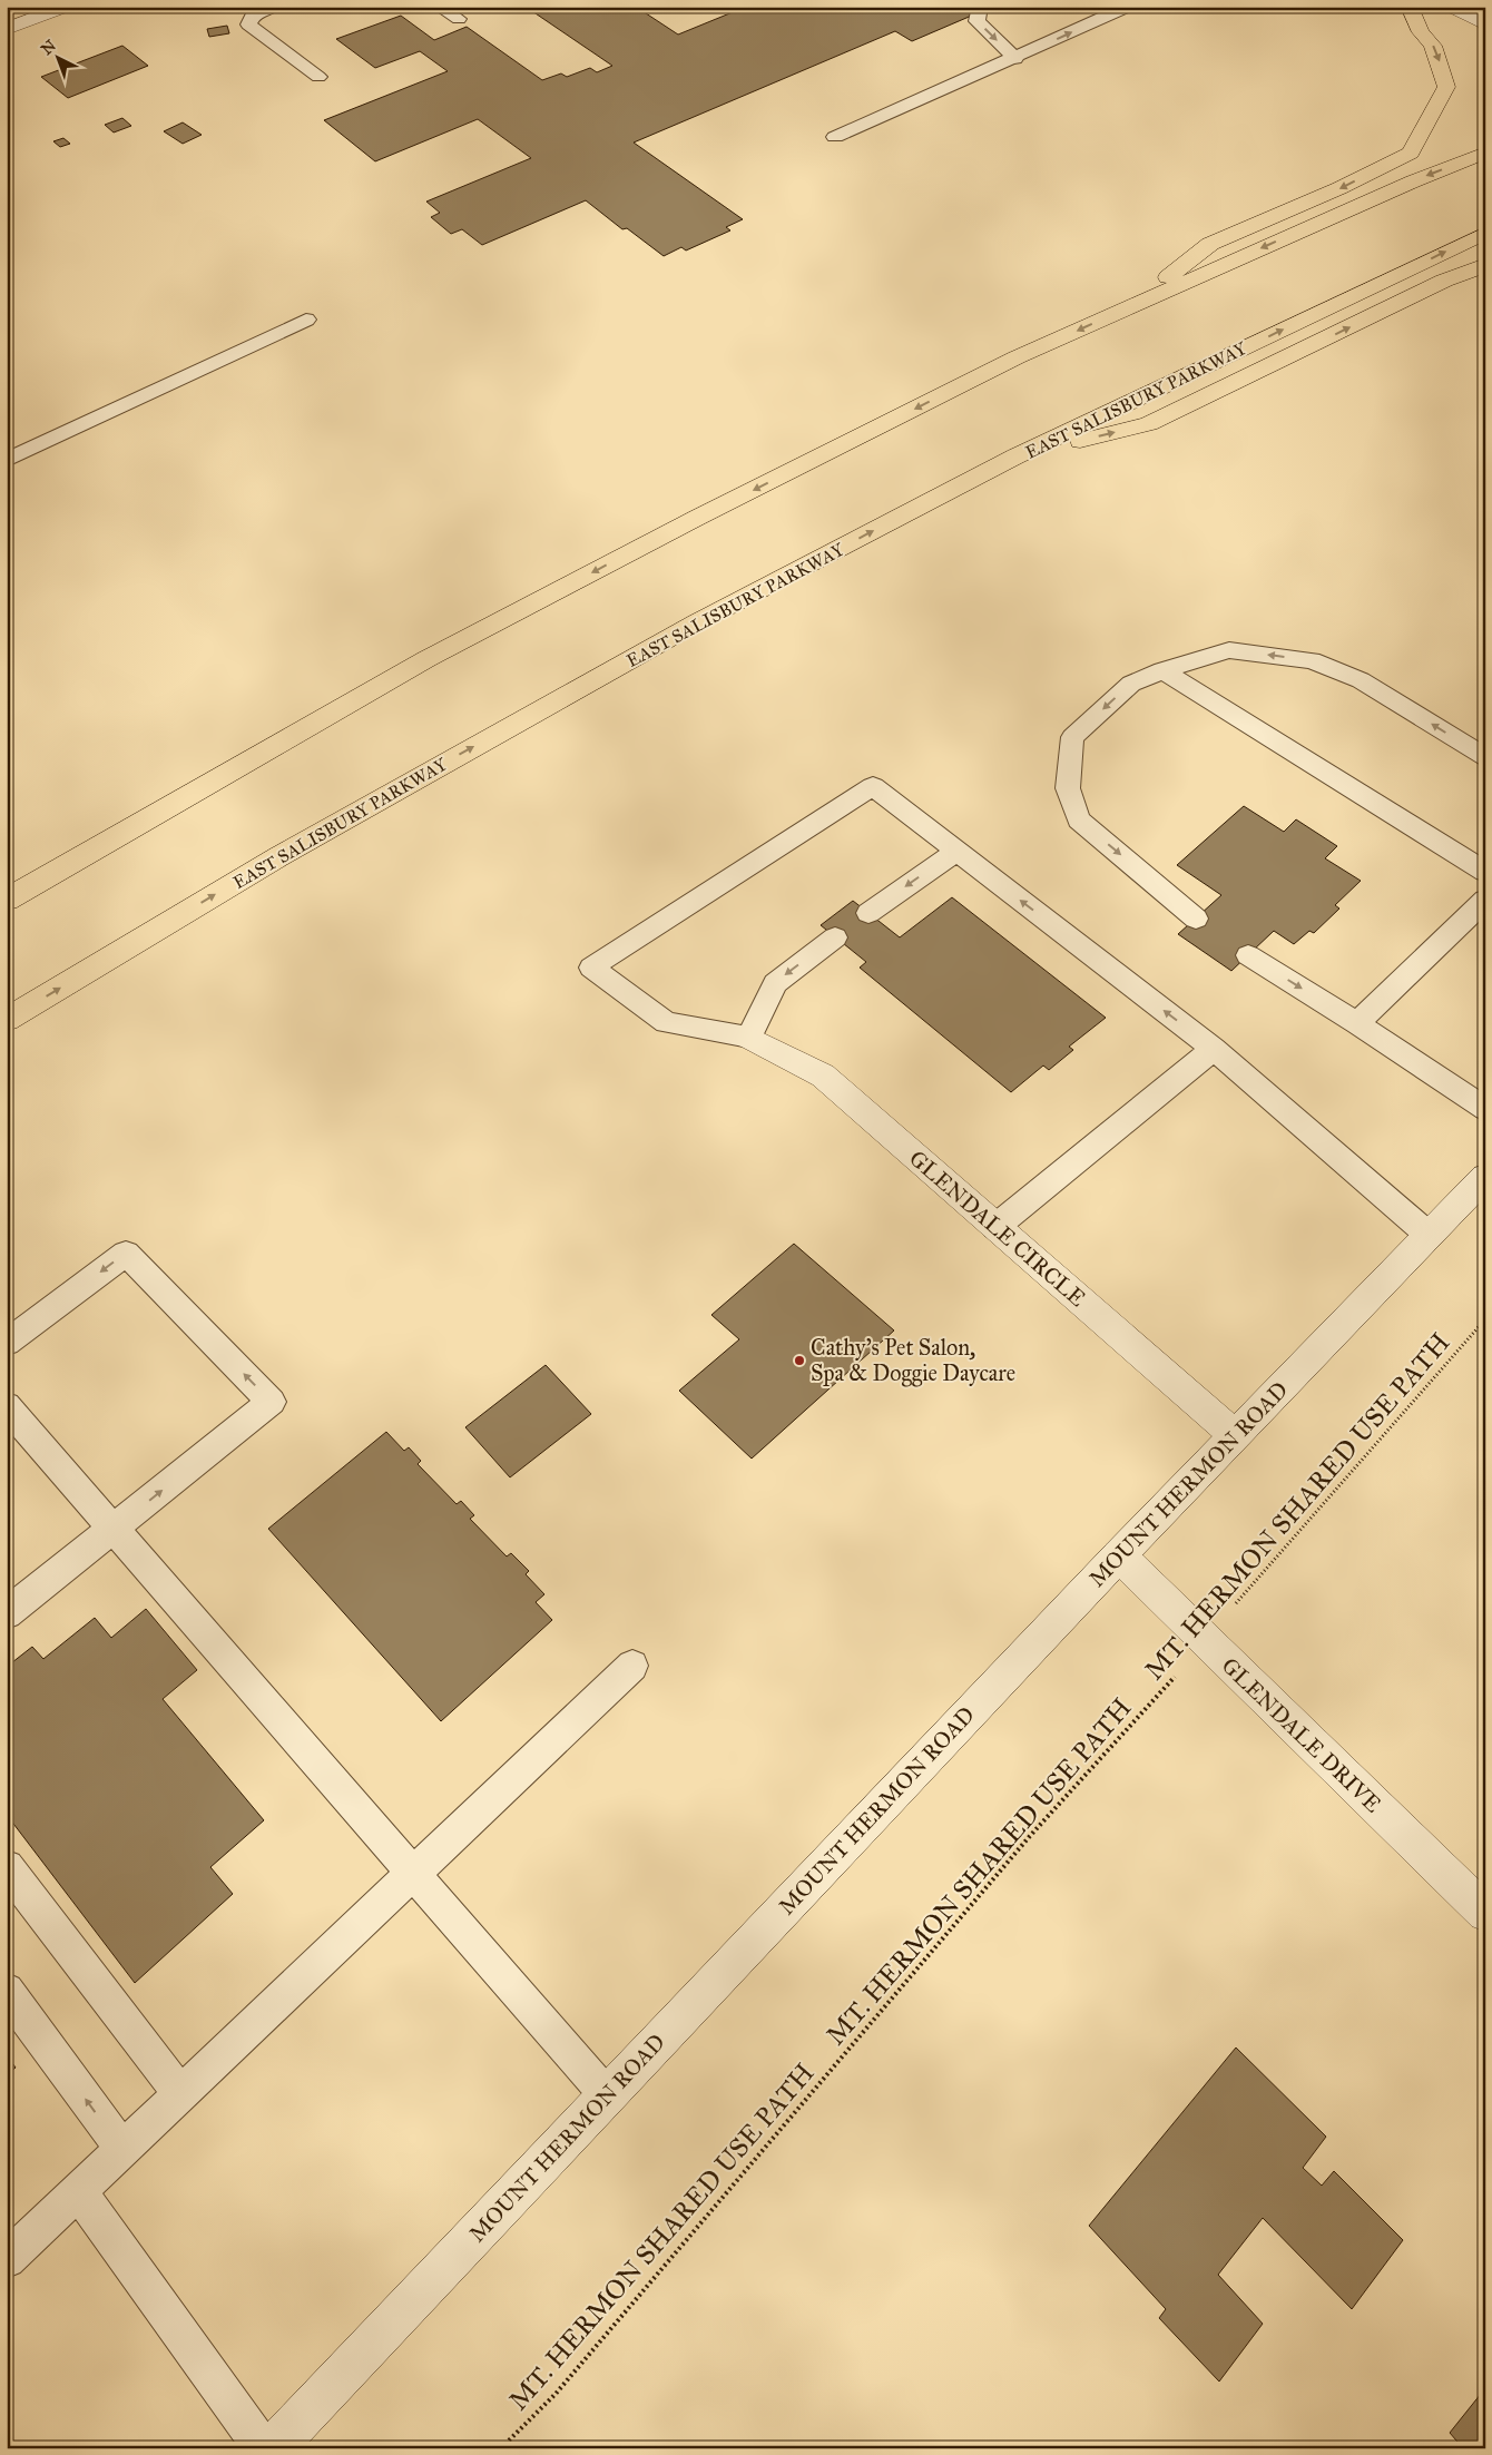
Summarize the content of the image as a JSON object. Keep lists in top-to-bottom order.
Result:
{
  "streets": {
    "main road": [
      "EAST SALISBURY PARKWAY",
      "GLENDALE CIRCLE",
      "MOUNT HERMON ROAD",
      "GLENDALE DRIVE"
    ],
    "path": ["MT. HERMON SHARED USE PATH"]
  },
  "crossings": [
    ["GLENDALE CIRCLE", "MOUNT HERMON ROAD"],
    ["MOUNT HERMON ROAD", "GLENDALE DRIVE"],
    ["MT. HERMON SHARED USE PATH", "GLENDALE DRIVE"]
  ],
  "places": ["Cathy's Pet Salon, Spa & Doggie Daycare"],
  "north": "top left"
}
